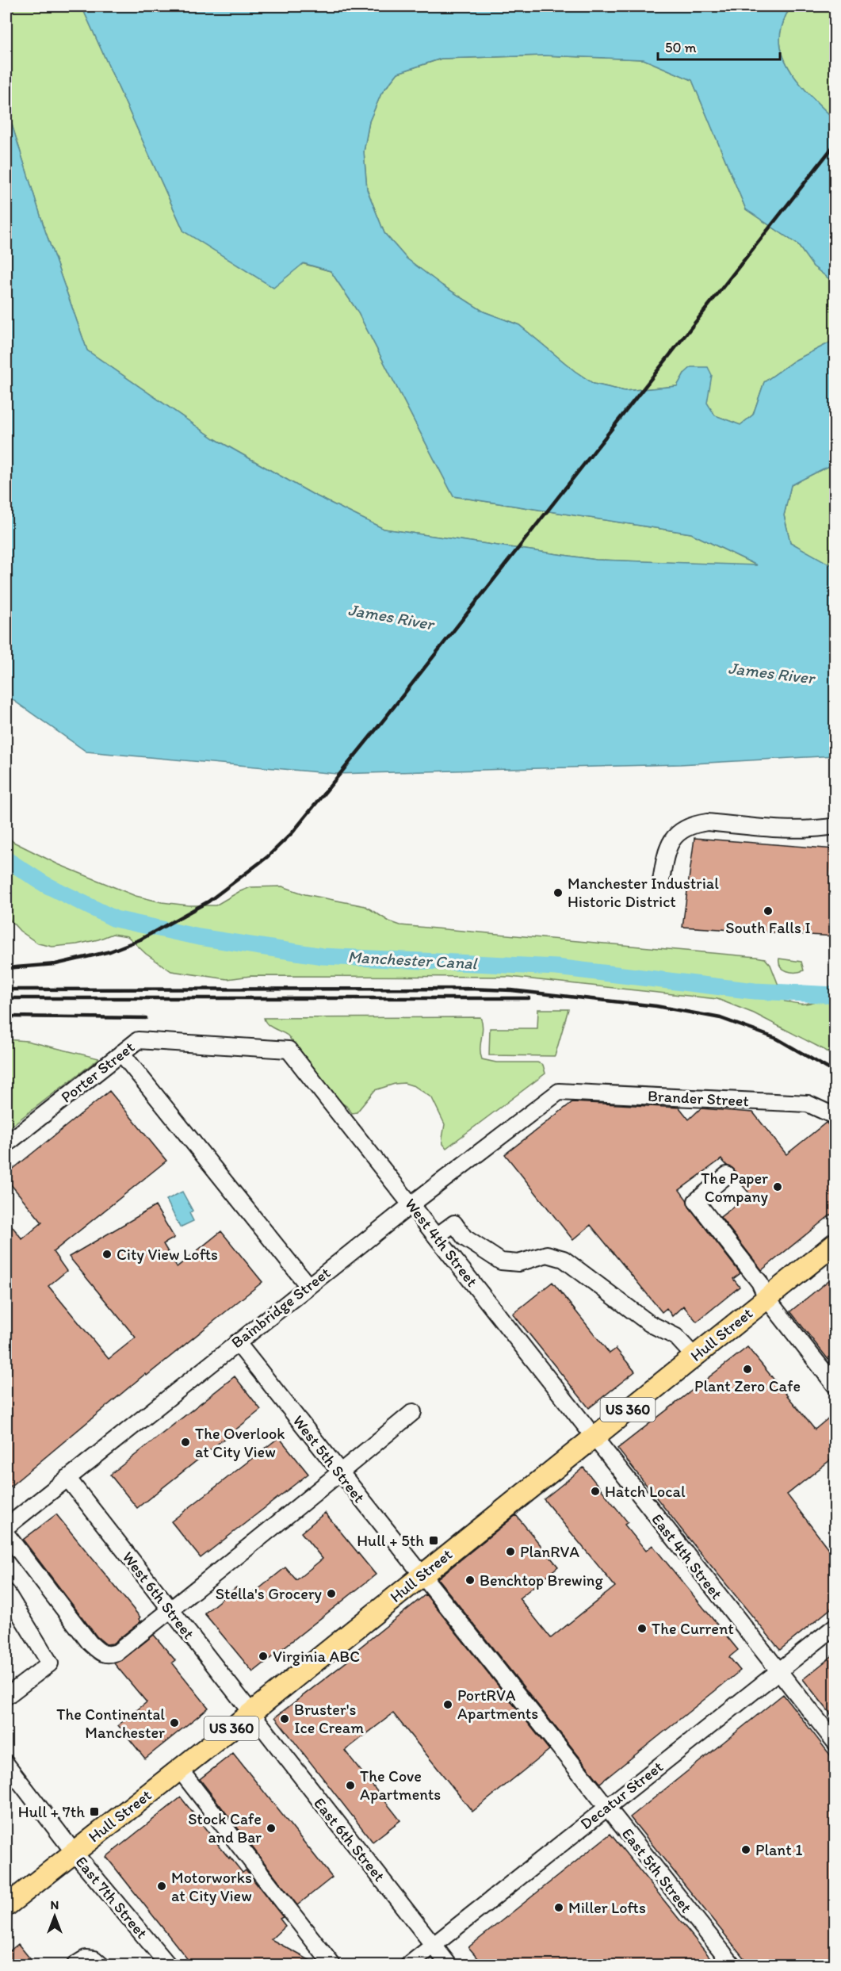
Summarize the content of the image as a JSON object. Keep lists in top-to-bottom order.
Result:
{
  "streets": {
    "main road": ["Hull Street", "US 360"],
    "street": [
      "Porter Street",
      "Brander Street",
      "West 4th Street",
      "Bainbridge Street",
      "West 5th Street",
      "East 4th Street",
      "West 6th Street",
      "Decatur Street",
      "East 6th Street",
      "East 5th Street",
      "East 7th Street"
    ]
  },
  "crossings": [
    ["Porter Street", "West 4th Street"],
    ["Brander Street", "Bainbridge Street"],
    ["West 4th Street", "Bainbridge Street"],
    ["West 4th Street", "Hull Street"],
    ["West 4th Street", "East 4th Street"],
    ["Bainbridge Street", "West 5th Street"],
    ["Bainbridge Street", "West 6th Street"],
    ["Hull Street", "West 5th Street"],
    ["Hull Street", "East 4th Street"],
    ["Hull Street", "West 6th Street"],
    ["Hull Street", "East 6th Street"],
    ["Hull Street", "East 5th Street"],
    ["Hull Street", "East 7th Street"],
    ["West 5th Street", "East 5th Street"],
    ["East 4th Street", "Decatur Street"],
    ["West 6th Street", "East 6th Street"],
    ["Decatur Street", "East 6th Street"],
    ["Decatur Street", "East 5th Street"]
  ],
  "water": ["James River", "Manchester Canal"],
  "places": {
    "other": [
      "Manchester Industrial Historic District",
      "South Falls I",
      "The Paper Company",
      "City View Lofts",
      "Plant Zero Cafe",
      "The Overlook at City View",
      "Hatch Local",
      "PlanRVA",
      "Benchtop Brewing",
      "Stella's Grocery",
      "The Current",
      "Virginia ABC",
      "PortRVA Apartments",
      "Bruster's Ice Cream",
      "The Continental Manchester",
      "The Cove Apartments",
      "Stock Cafe and Bar",
      "Plant 1",
      "Motorworks at City View",
      "Miller Lofts"
    ],
    "transit": ["Hull + 5th", "Hull + 7th"]
  },
  "scale_bar": "50 m",
  "north": "top"
}
